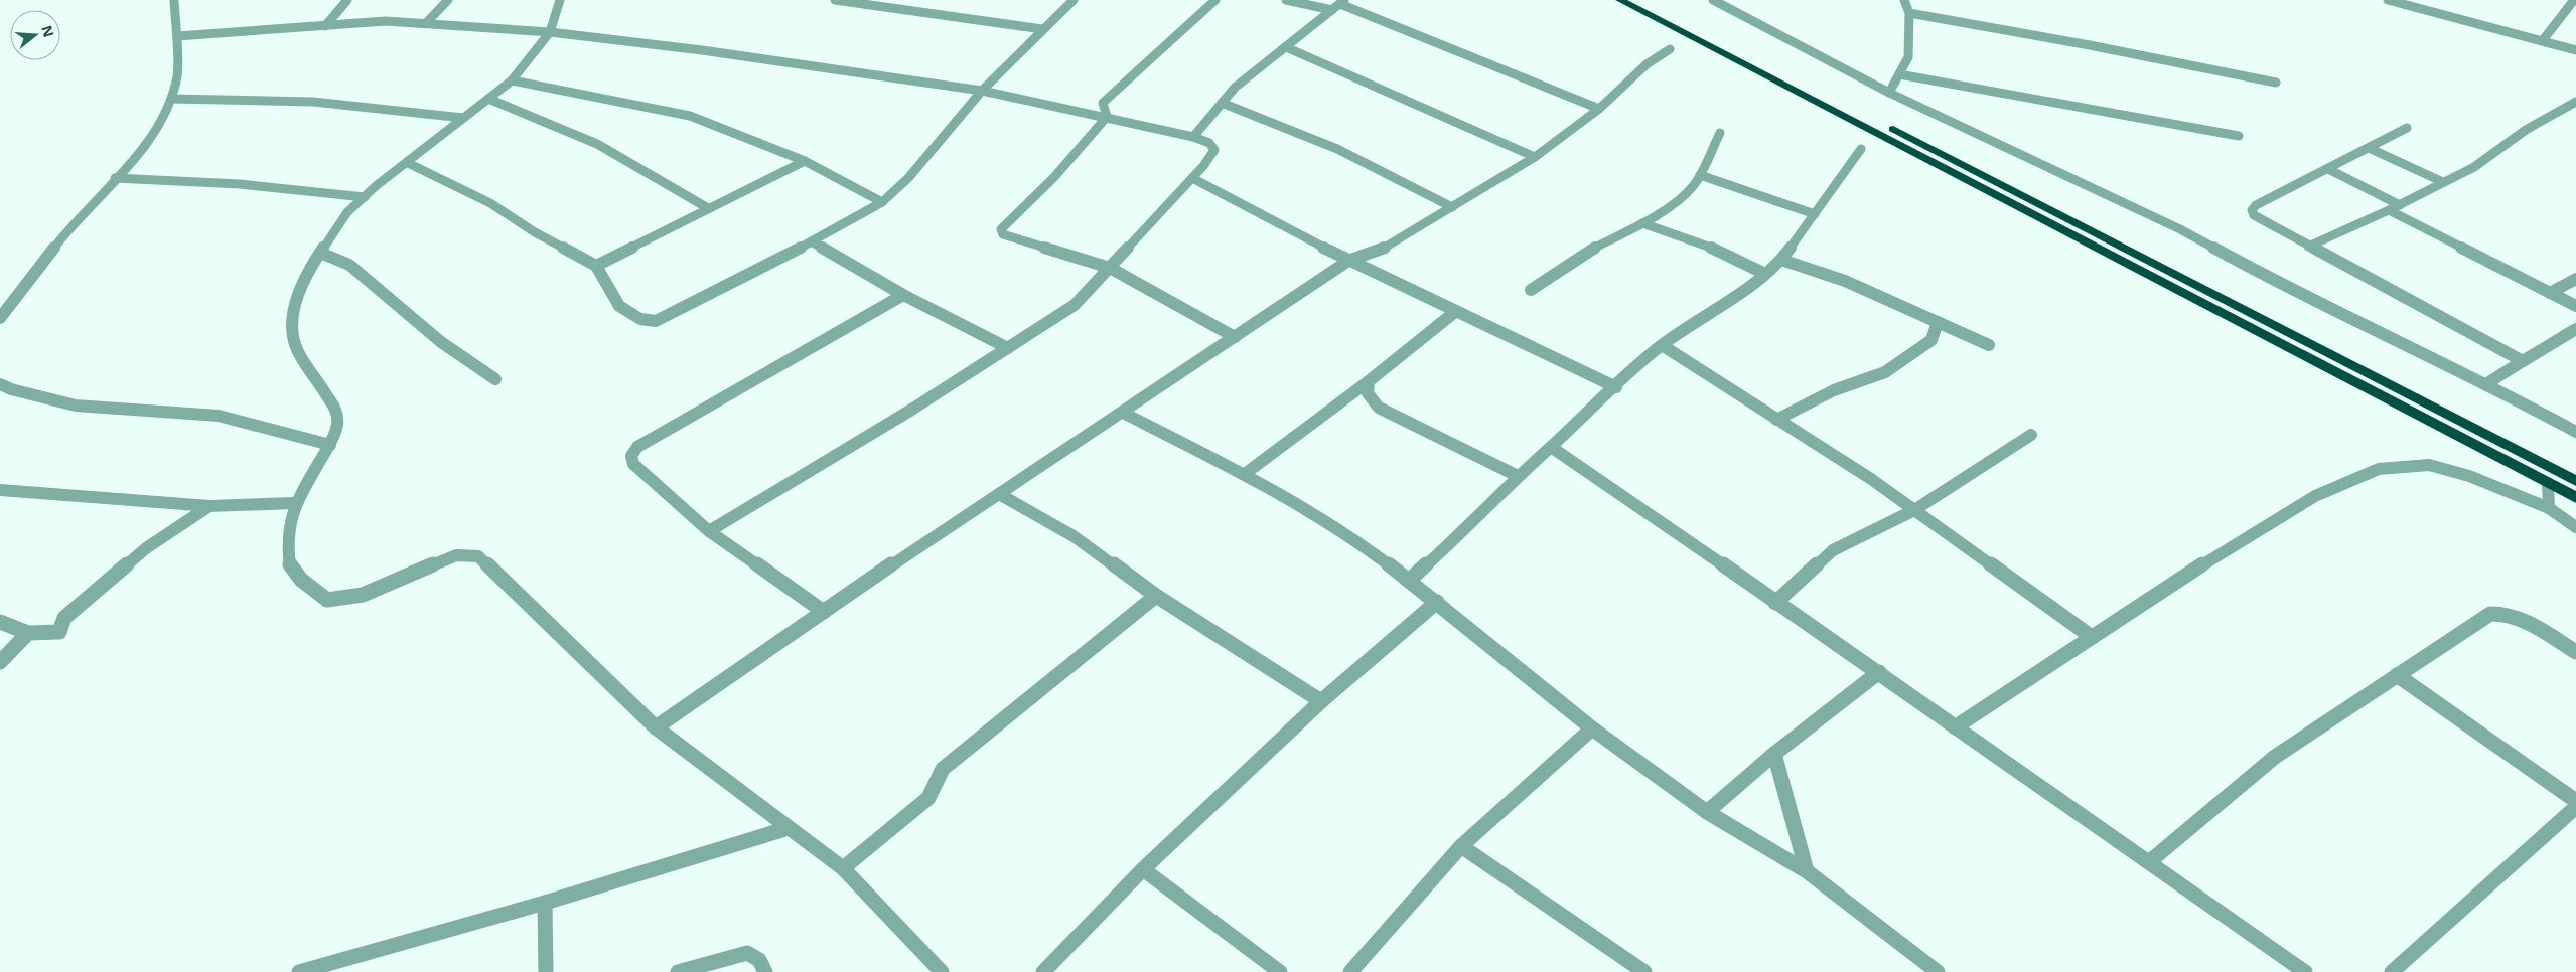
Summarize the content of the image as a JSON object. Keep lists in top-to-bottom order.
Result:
{
  "north": "right"
}
